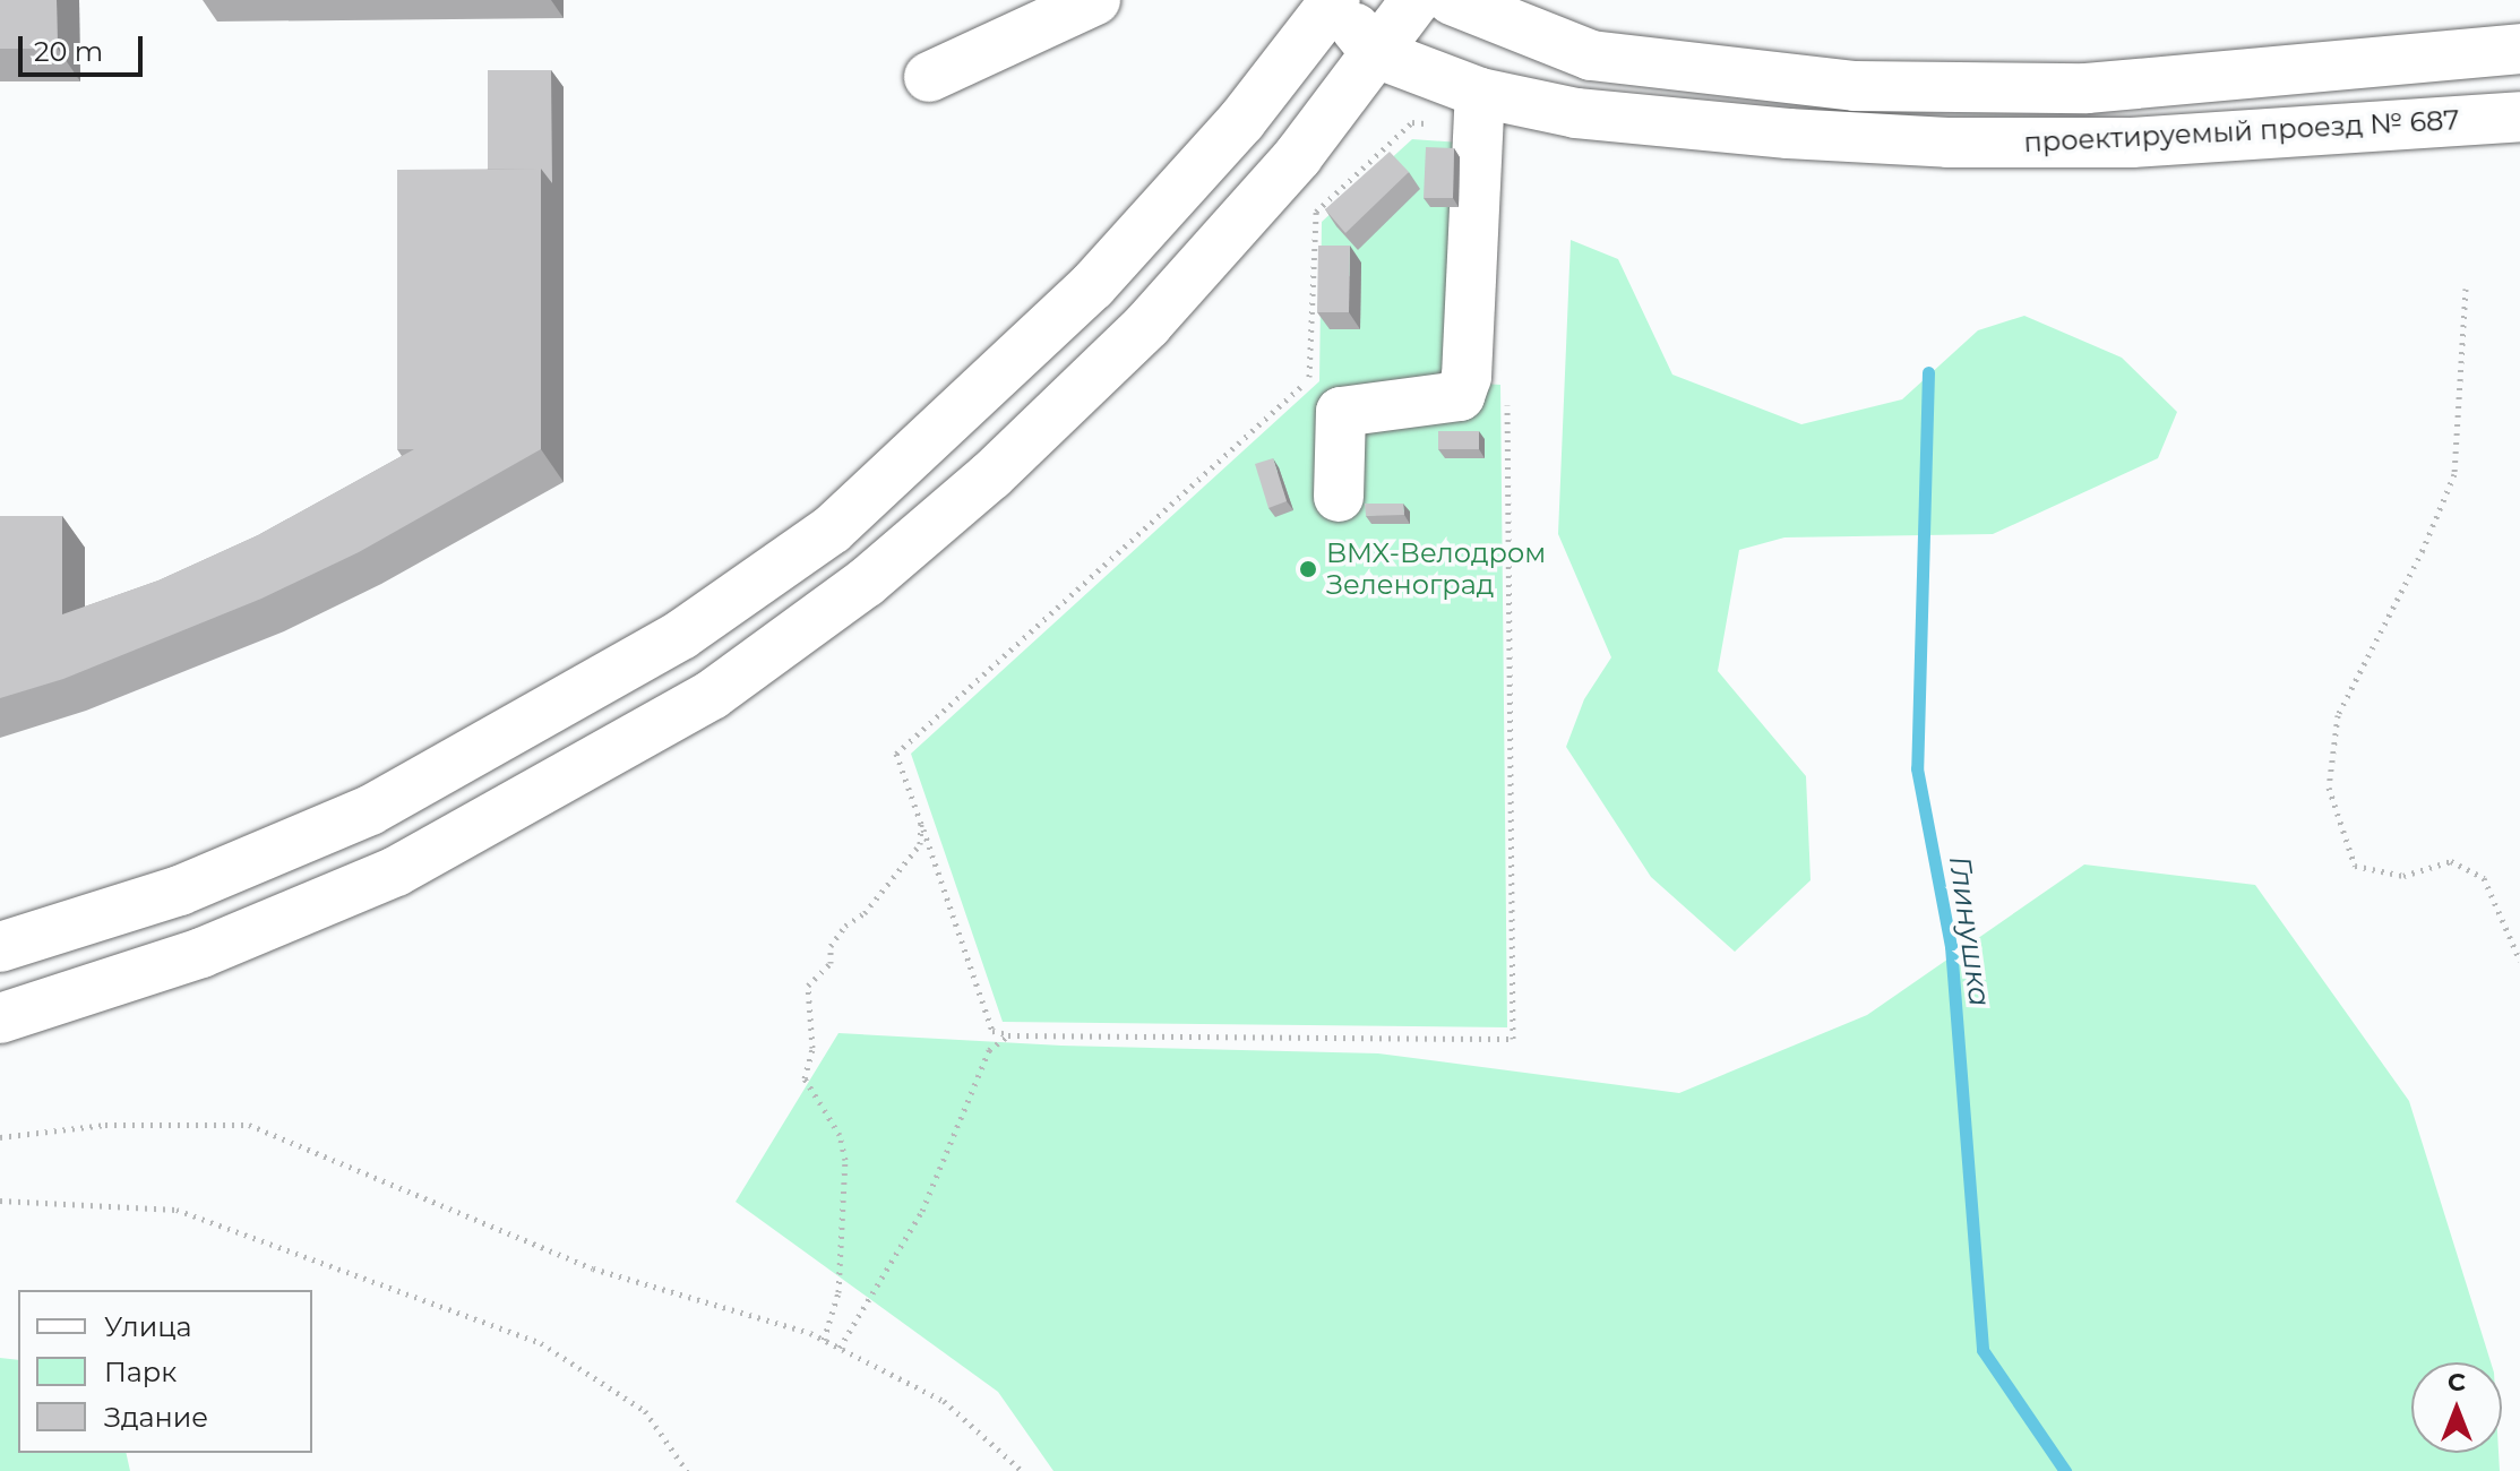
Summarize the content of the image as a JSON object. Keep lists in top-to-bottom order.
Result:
{
  "streets": {
    "street": ["проектируемый проезд № 687"]
  },
  "water": ["Глинушка"],
  "places": ["BMX-Велодром Зеленоград"],
  "legend": ["Улица", "Парк", "Здание"],
  "scale_bar": "20 m",
  "north": "top"
}
